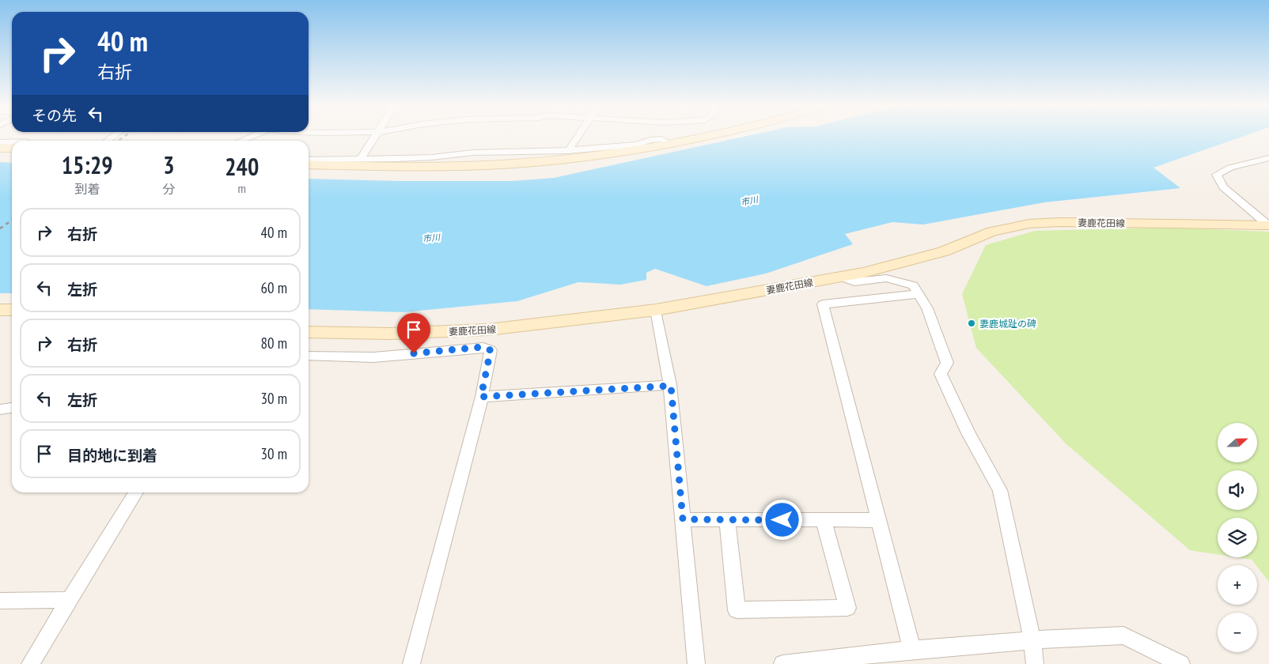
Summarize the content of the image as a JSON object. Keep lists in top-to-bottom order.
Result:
{
  "streets": {
    "main road": ["妻鹿花田線"]
  },
  "water": ["市川"],
  "places": ["妻鹿城趾の碑"],
  "north": "right",
  "page": {
    "turn": ["40 m", "右折"],
    "then": "その先",
    "eta": [
      "15:29",
      "到着",
      "3",
      "分",
      "240",
      "m"
    ],
    "list": [
      {
        "name": "右折",
        "value": "40 m"
      },
      {
        "name": "左折",
        "value": "60 m"
      },
      {
        "name": "右折",
        "value": "80 m"
      },
      {
        "name": "左折",
        "value": "30 m"
      },
      {
        "name": "目的地に到着",
        "value": "30 m"
      }
    ],
    "map_buttons": ["+", "−"]
  }
}
